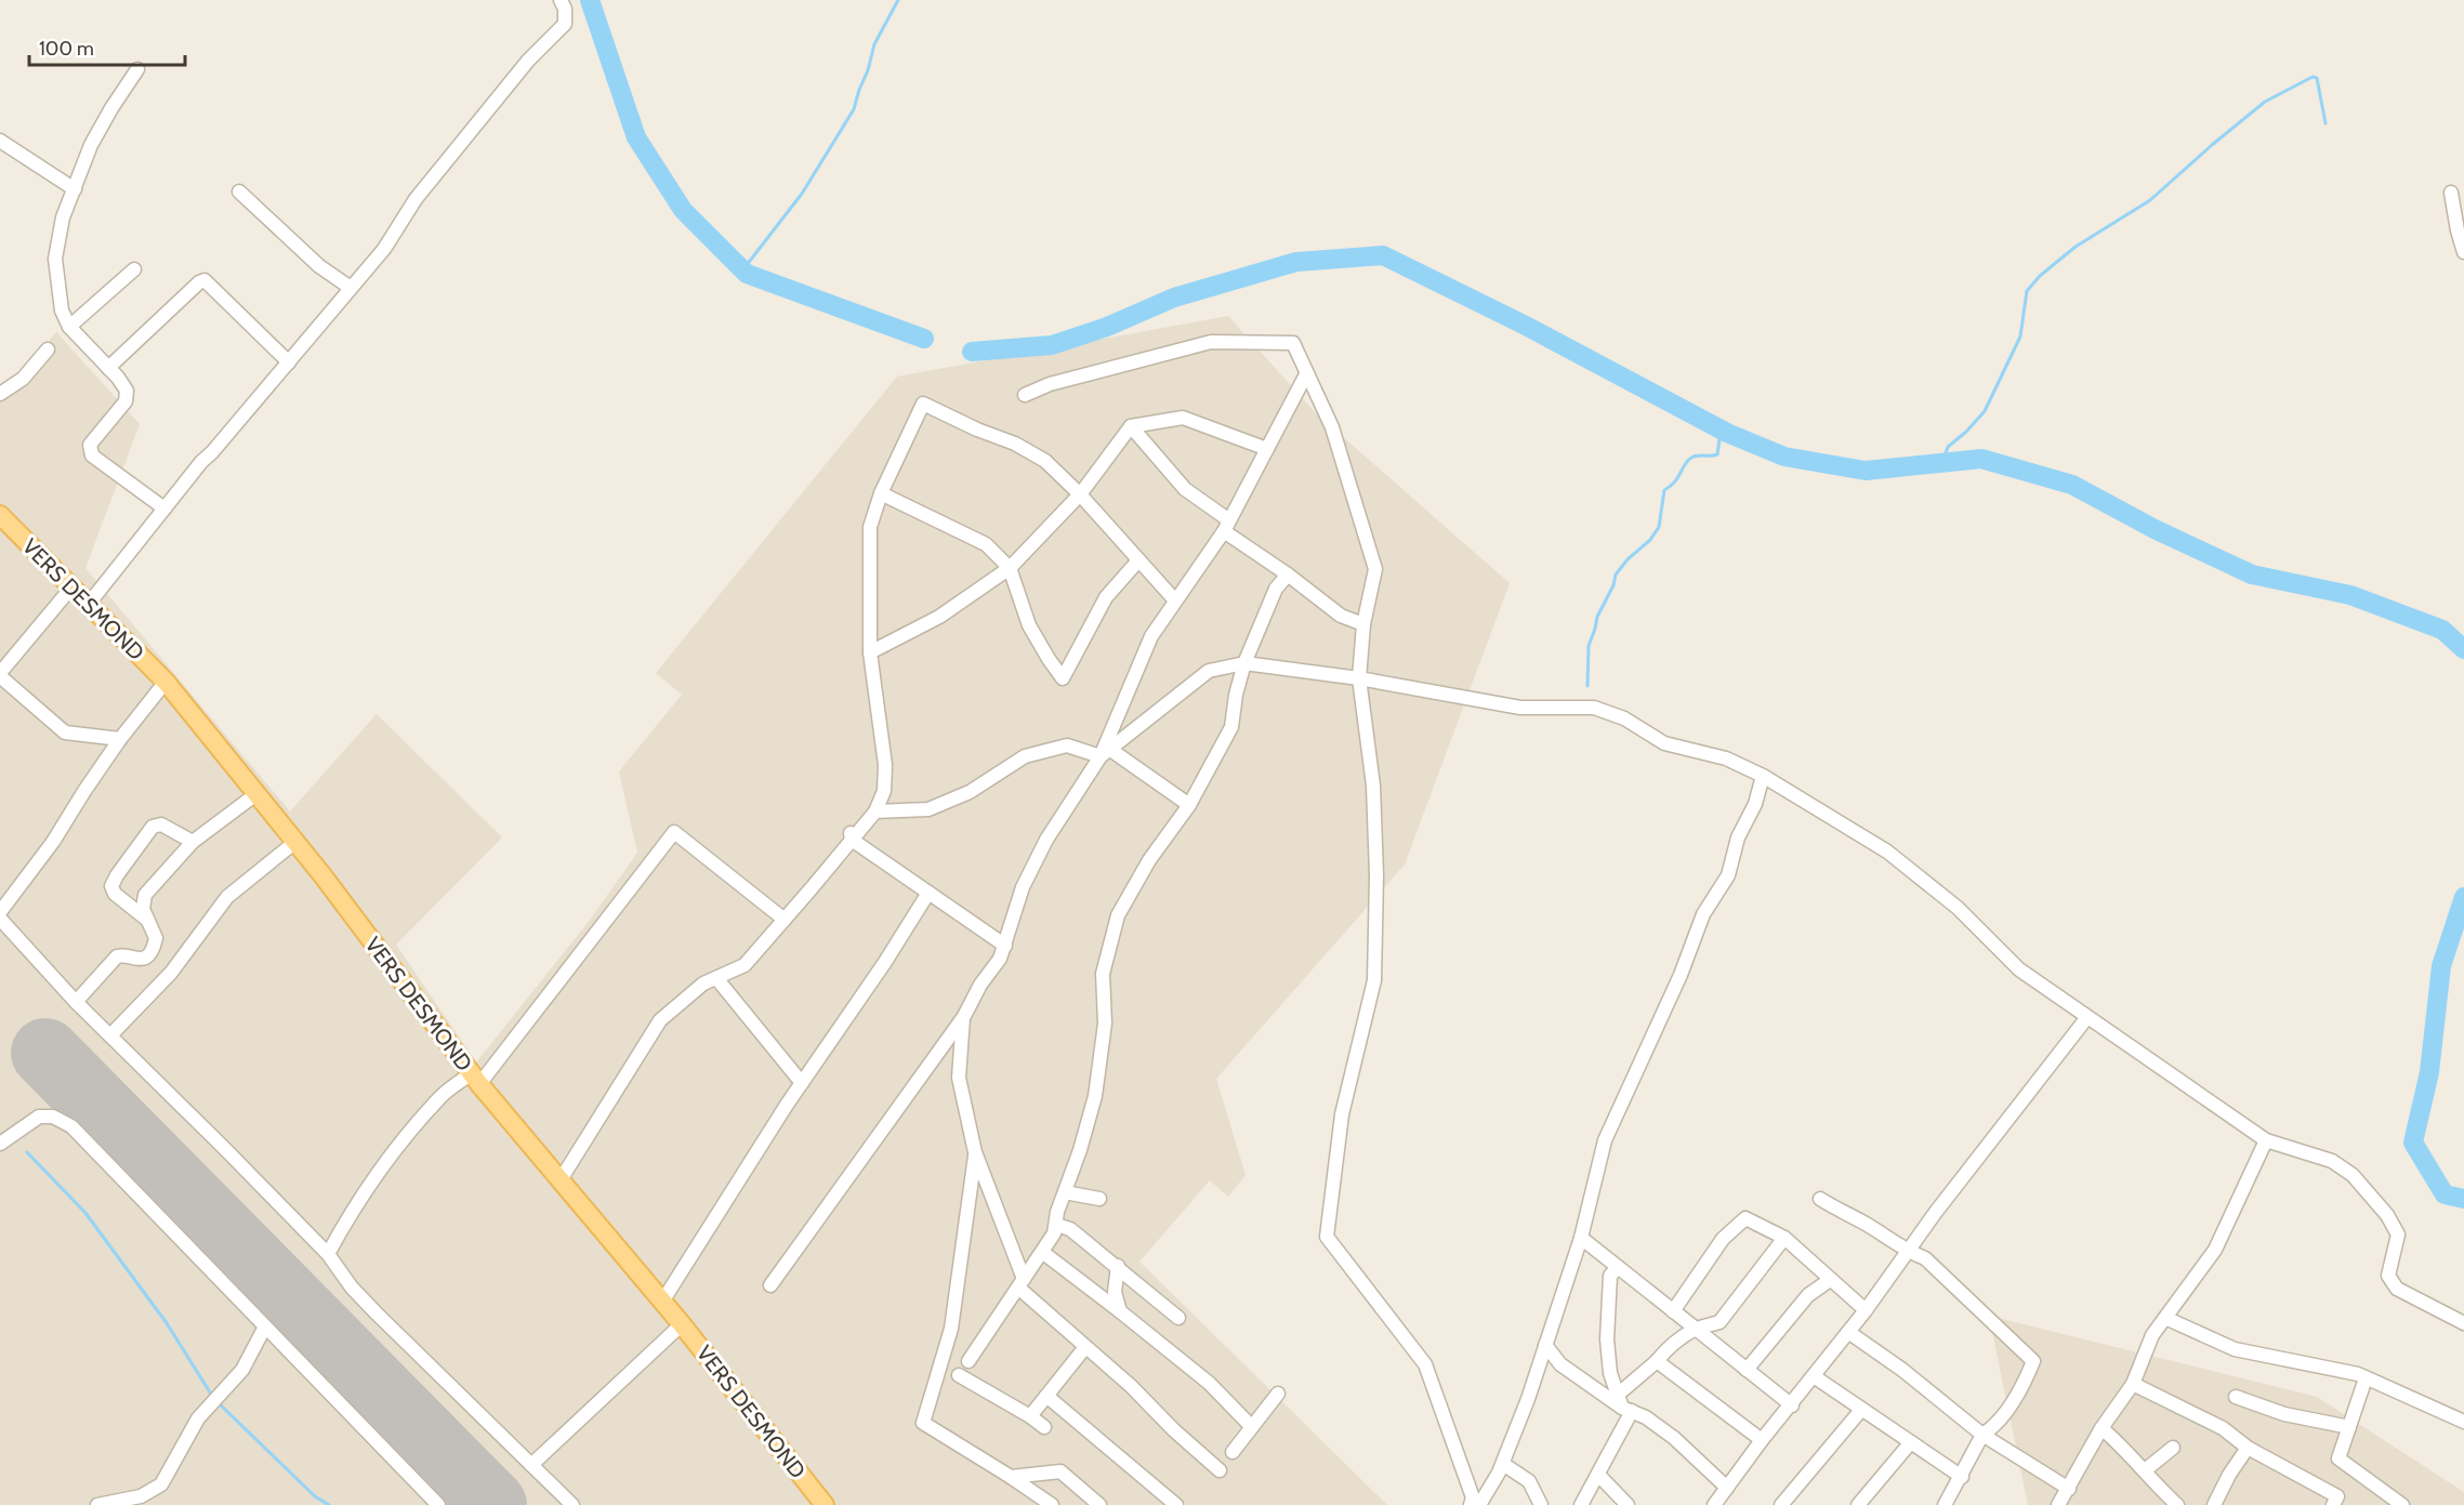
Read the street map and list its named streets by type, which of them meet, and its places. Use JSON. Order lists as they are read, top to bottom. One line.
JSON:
{"streets":{"main road":["VERS DESMOND"]},"scale_bar":"100 m"}
